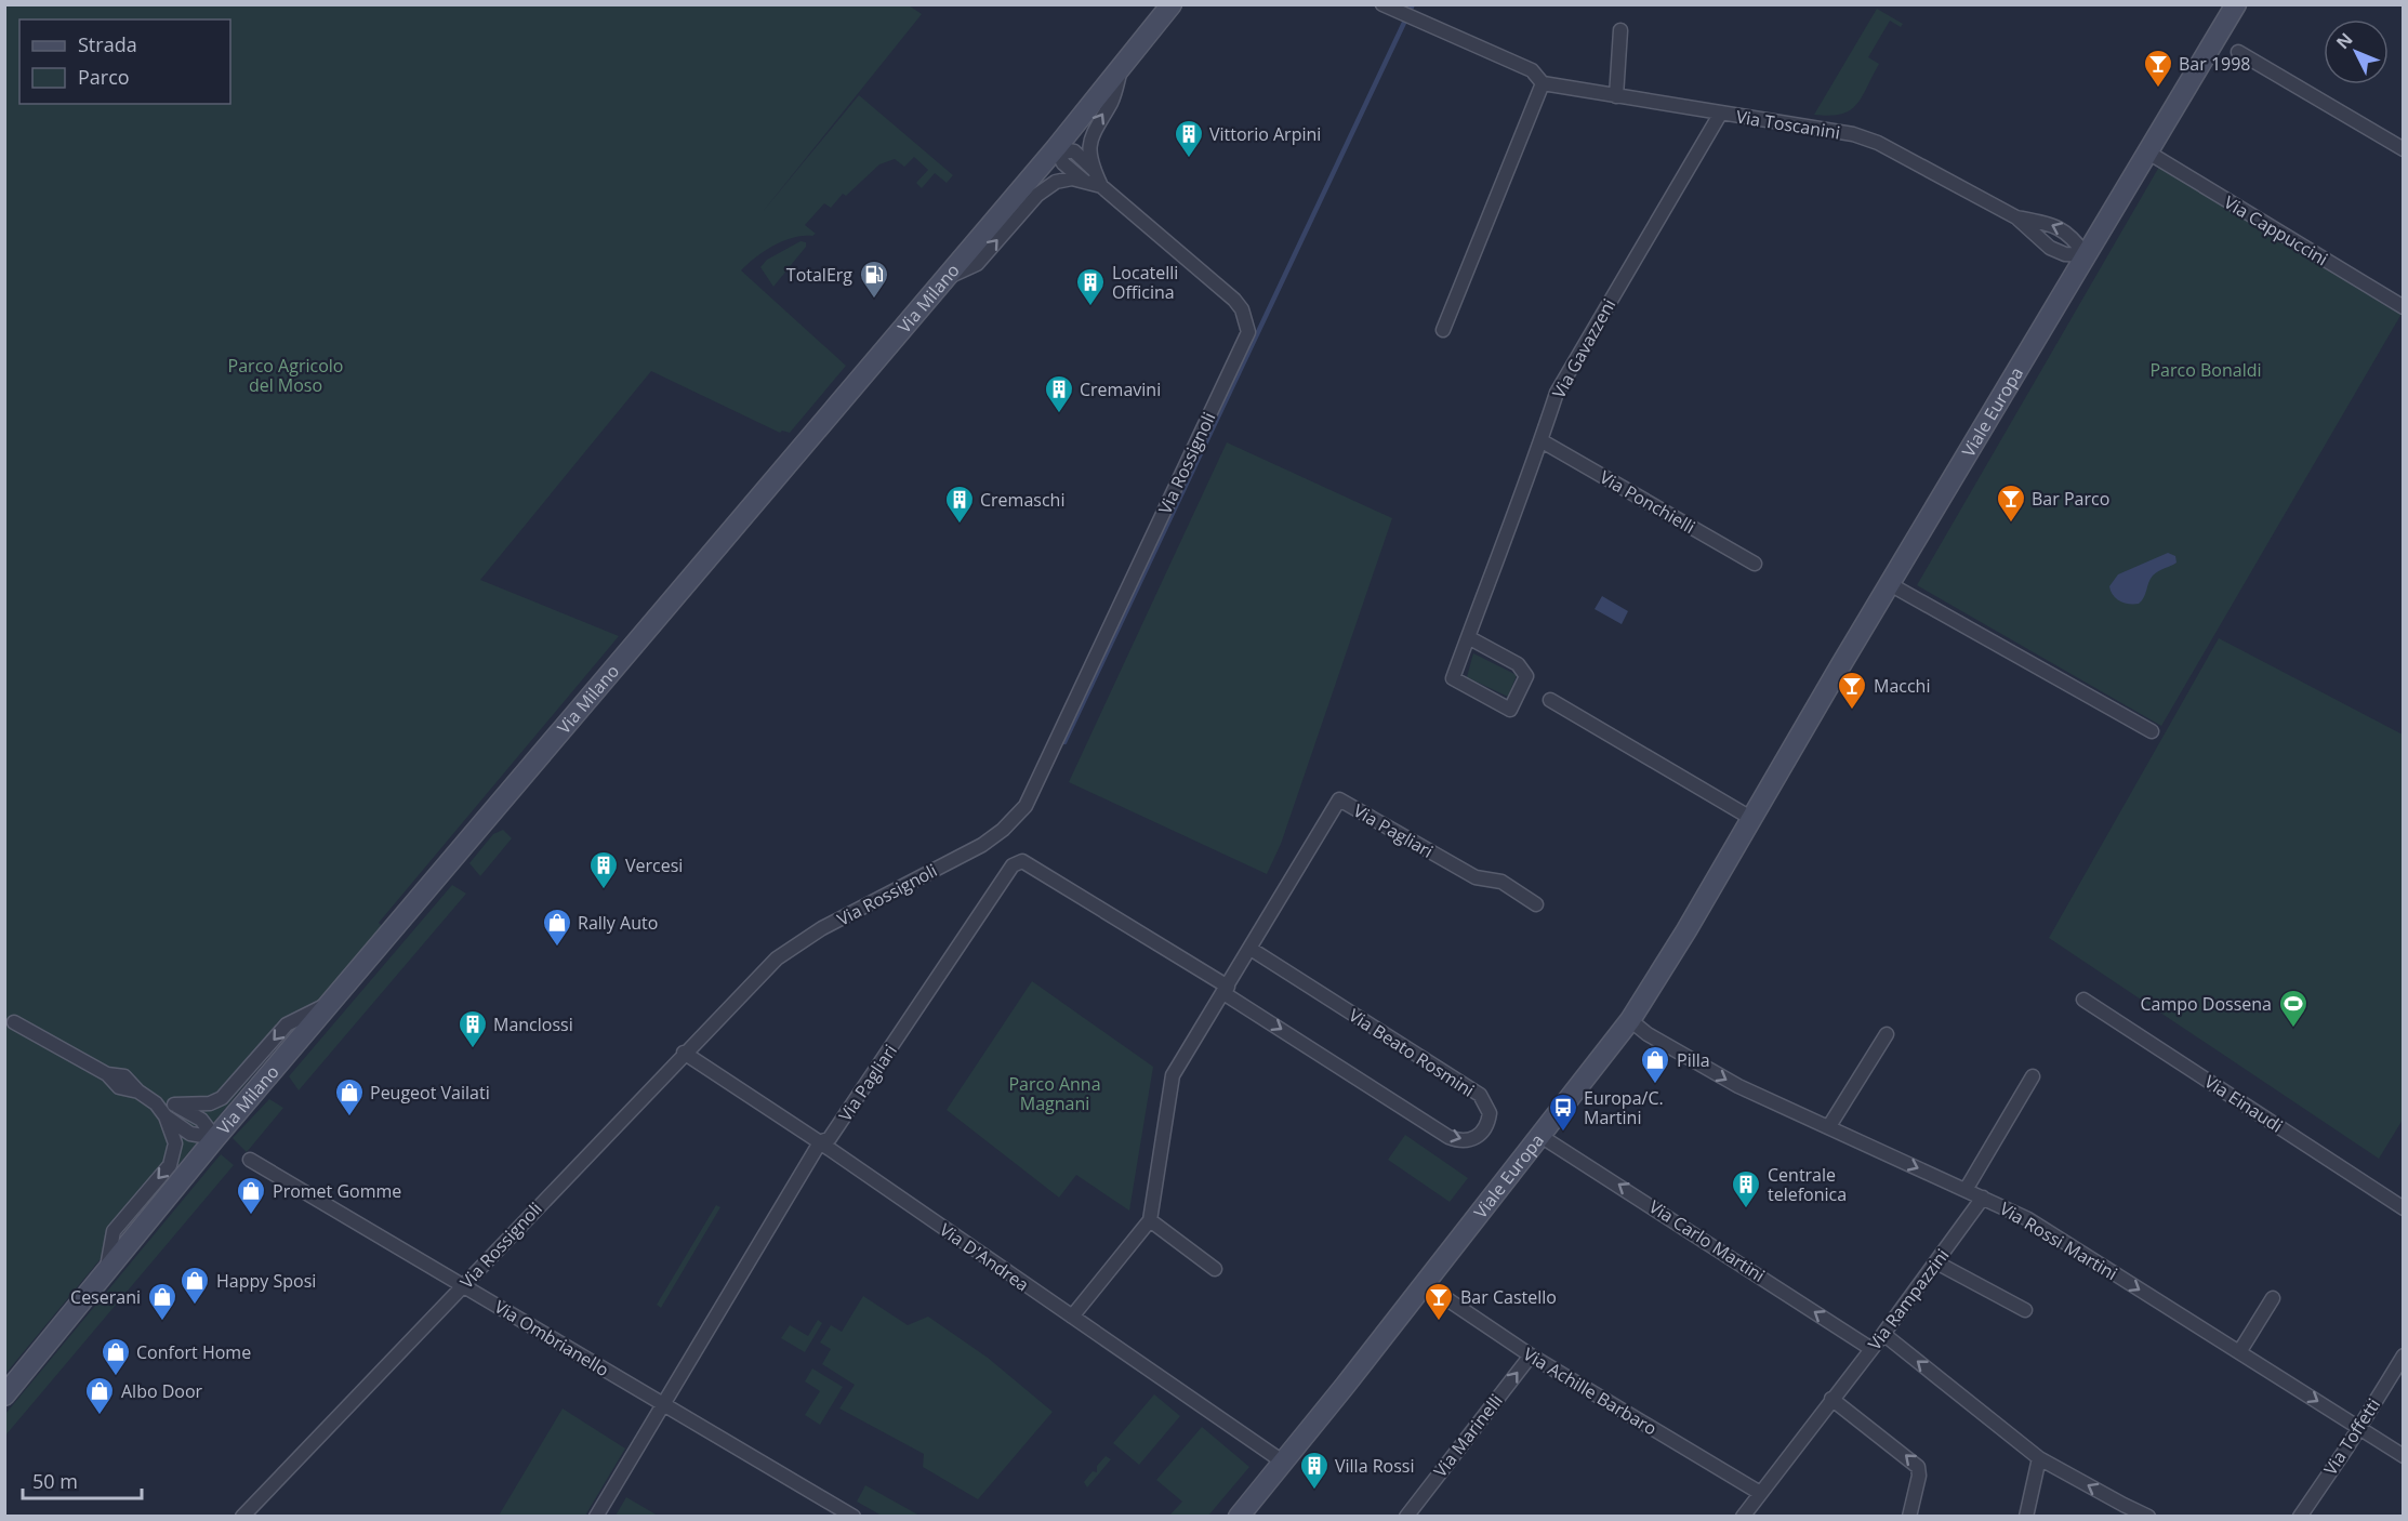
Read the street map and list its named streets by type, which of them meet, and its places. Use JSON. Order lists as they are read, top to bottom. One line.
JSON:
{"streets":{"main road":["Via Milano","Viale Europa"],"street":["Via Toscanini","Via Cappuccini","Via Gavazzeni","Via Rossignoli","Via Ponchielli","Via Pagliari","Via Beato Rosmini","Via Einaudi","Via Carlo Martini","Via Rossi Martini","Via D'Andrea","Via Rampazzini","Via Ombrianello","Via Achille Barbaro","Via Marinelli","Via Toffetti"]},"crossings":[["Via Toscanini","Via Gavazzeni"],["Via Toscanini","Viale Europa"],["Via Cappuccini","Viale Europa"],["Via Gavazzeni","Via Ponchielli"],["Viale Europa","Via Carlo Martini"],["Viale Europa","Via Rossi Martini"],["Viale Europa","Via D'Andrea"],["Viale Europa","Via Achille Barbaro"],["Via Rossignoli","Via D'Andrea"],["Via Rossignoli","Via Ombrianello"],["Via Pagliari","Via Beato Rosmini"],["Via Pagliari","Via D'Andrea"],["Via Pagliari","Via Ombrianello"],["Via Carlo Martini","Via Rampazzini"],["Via Rossi Martini","Via Rampazzini"],["Via Rossi Martini","Via Toffetti"],["Via Rampazzini","Via Achille Barbaro"],["Via Achille Barbaro","Via Marinelli"]],"one_way":["Via Carlo Martini","Via Rossi Martini","Via Marinelli"],"parks":["Parco Agricolo del Moso","Parco Bonaldi","Parco Anna Magnani"],"places":{"bar":["Bar 1998","Bar Parco","Macchi","Bar Castello"],"building":["Vittorio Arpini","Locatelli Officina","Cremavini","Cremaschi","Vercesi","Manclossi","Centrale telefonica","Villa Rossi"],"fuel station":["TotalErg"],"shop":["Rally Auto","Pilla","Peugeot Vailati","Promet Gomme","Happy Sposi","Ceserani","Confort Home","Albo Door"],"sports":["Campo Dossena"],"bus stop":["Europa/C. Martini"]},"legend":["Strada","Parco"],"scale_bar":"50 m","north":"top left"}
